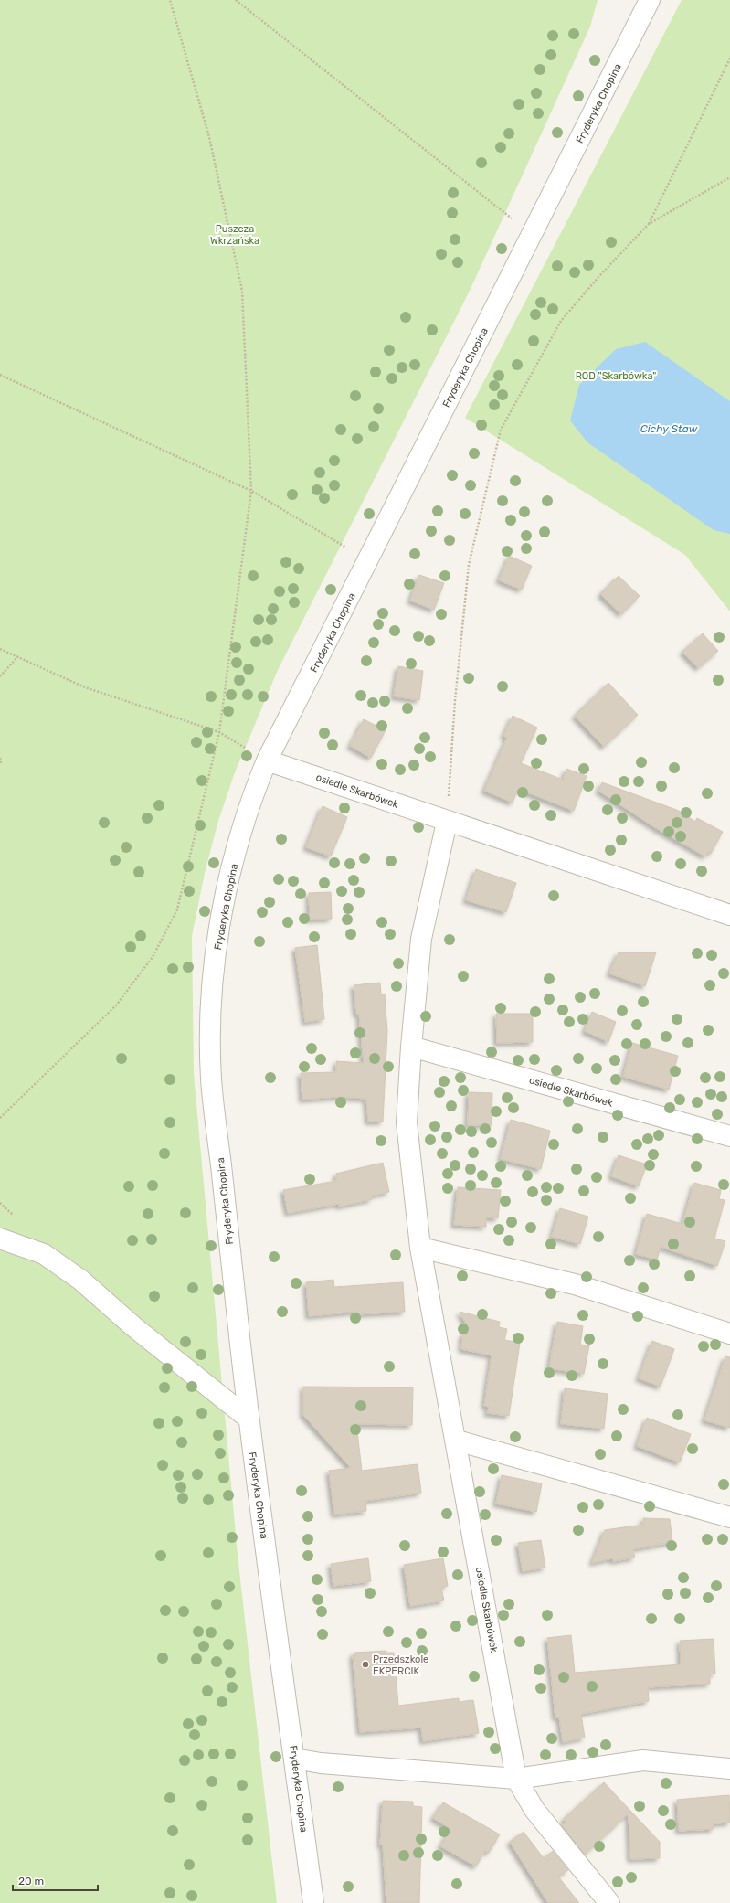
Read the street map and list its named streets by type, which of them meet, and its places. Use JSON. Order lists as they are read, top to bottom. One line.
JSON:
{"streets":{"street":["Fryderyka Chopina","osiedle Skarbówek"]},"crossings":[["Fryderyka Chopina","osiedle Skarbówek"]],"water":["Cichy Staw"],"parks":["Puszcza Wkrzańska","ROD \"Skarbówka\""],"places":["Przedszkole EKPERCIK"],"scale_bar":"20 m"}
